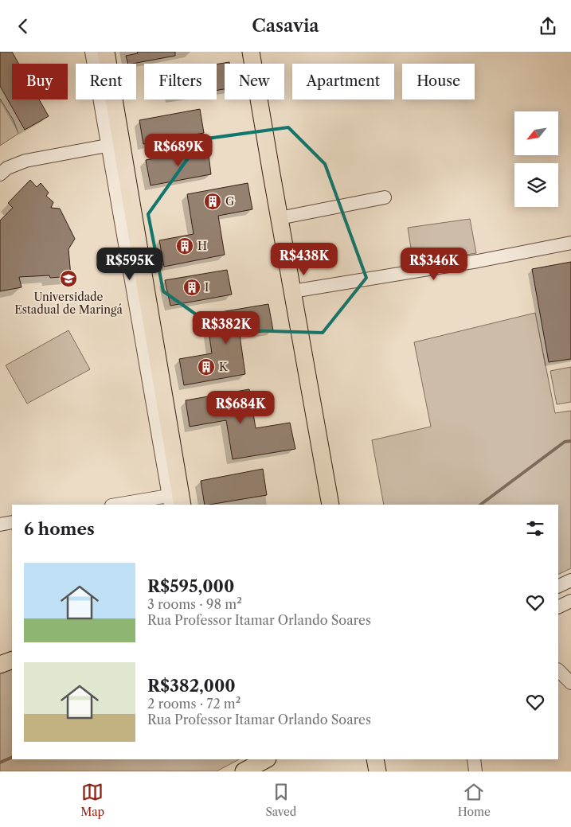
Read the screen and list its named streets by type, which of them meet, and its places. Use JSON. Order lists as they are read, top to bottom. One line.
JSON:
{"places":{"building":["G","H","I","K"],"school or university":["Universidade Estadual de Maringá"]},"north":"bottom left","page":{"header":"Casavia","chip":["Buy","Rent","Filters","New","Apartment","House"],"price":["R$689K","R$438K","R$595K","R$346K","R$382K","R$684K"],"heading":"6 homes","list":[{"name":"R$595,000","note":"3 rooms · 98 m² · Rua Professor Itamar Orlando Soares"},{"name":"R$382,000","note":"2 rooms · 72 m² · Rua Professor Itamar Orlando Soares"}],"tabs":["Map","Saved","Home"]}}
